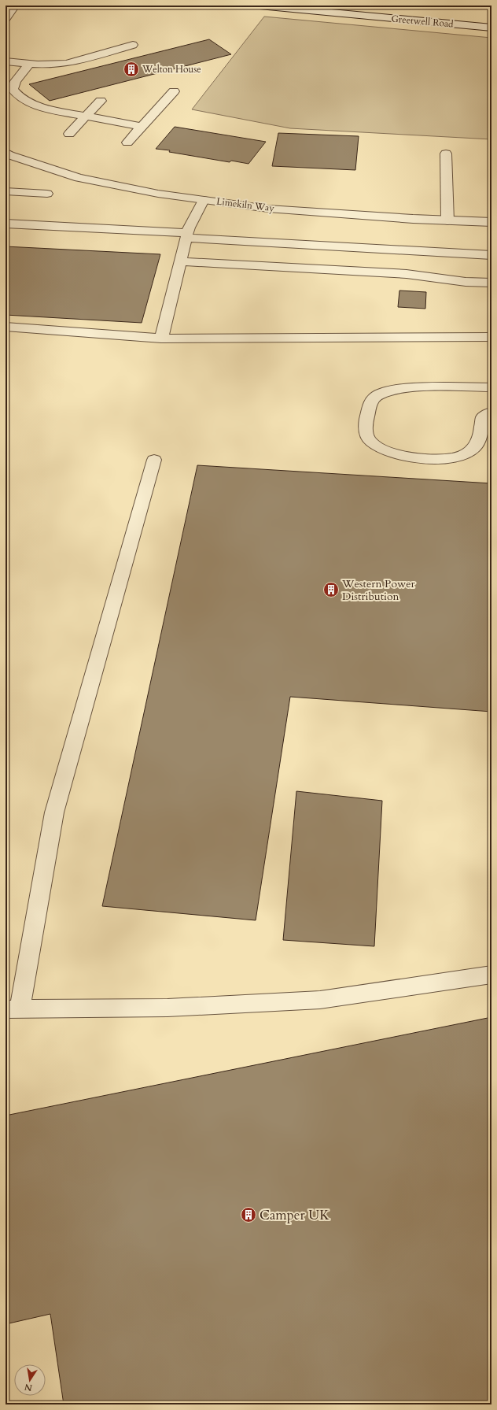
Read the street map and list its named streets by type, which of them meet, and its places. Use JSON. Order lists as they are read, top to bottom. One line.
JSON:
{"streets":{"street":["Greetwell Road","Limekiln Way"]},"places":{"building":["Welton House","Western Power Distribution","Camper UK"]},"north":"bottom"}
